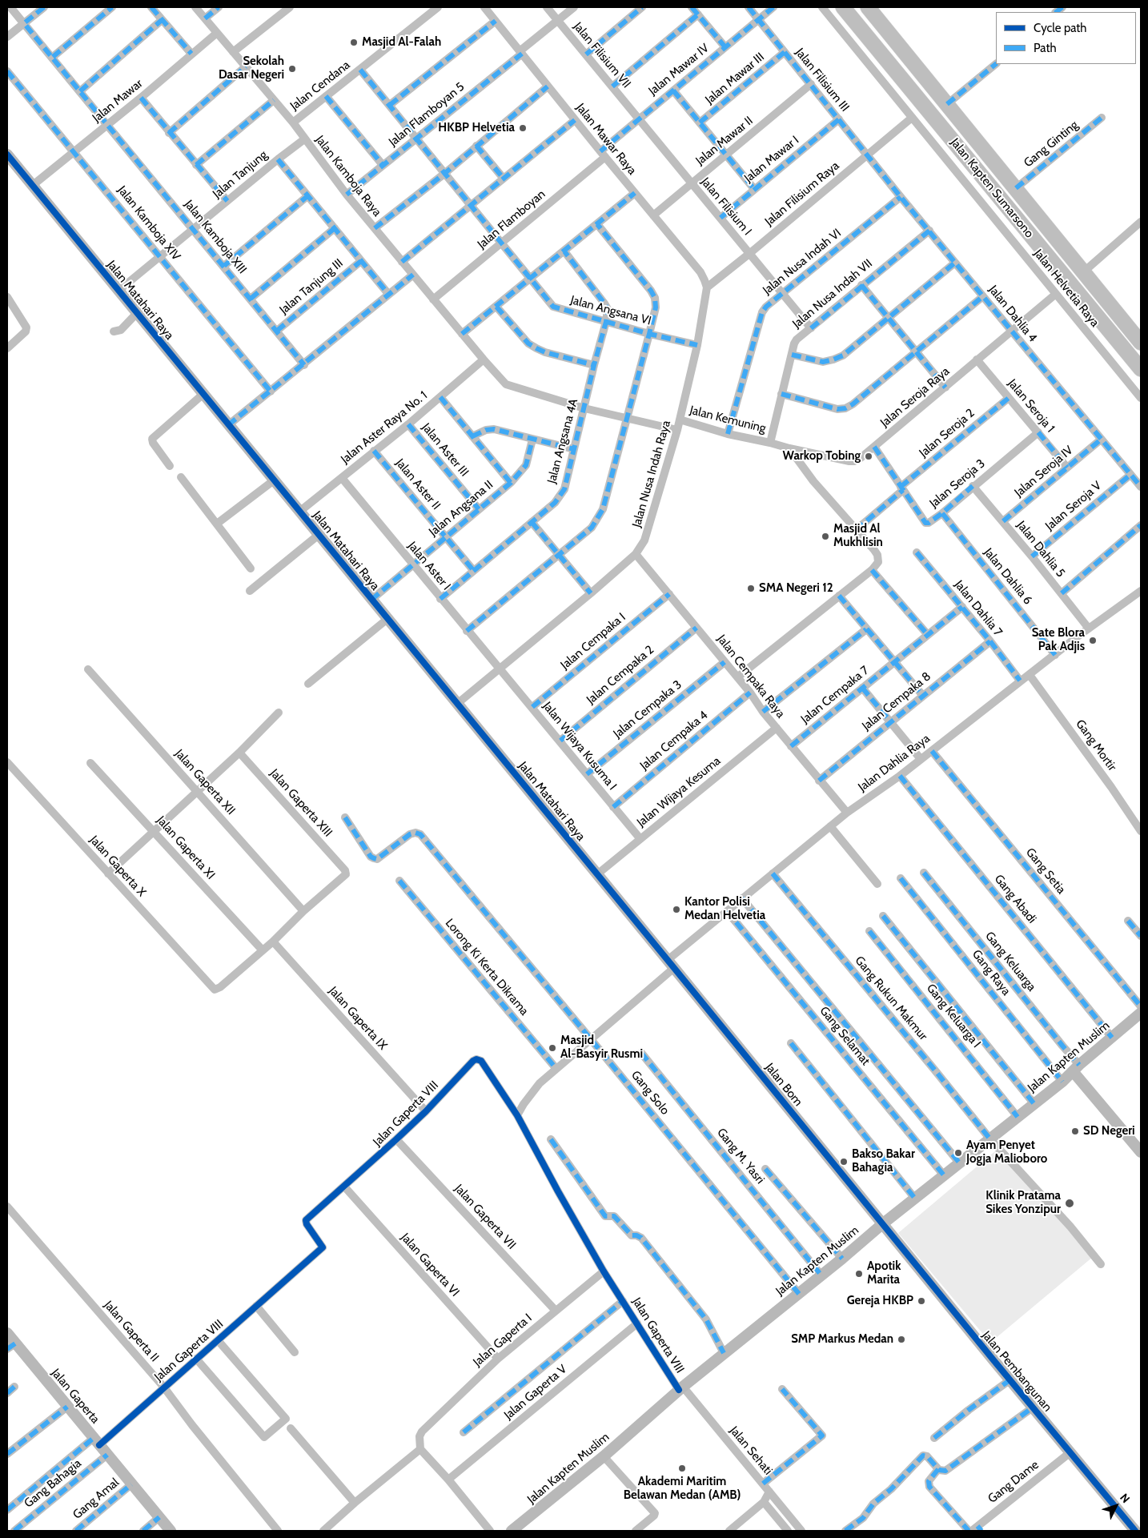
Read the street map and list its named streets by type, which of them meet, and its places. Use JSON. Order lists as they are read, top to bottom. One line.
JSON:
{"streets":{"highway":["Jalan Kapten Sumarsono"],"street":["Jalan Filisium VII","Jalan Mawar IV","Jalan Mawar III","Jalan Filisium III","Jalan Cendana","Jalan Mawar","Jalan Flamboyan 5","Jalan Mawar Raya","Jalan Mawar II","Gang Ginting","Jalan Mawar I","Jalan Tanjung","Jalan Kamboja Raya","Jalan Filisium Raya","Jalan Filisium I","Jalan Flamboyan","Jalan Kamboja XIV","Jalan Kamboja XIII","Jalan Nusa Indah VI","Jalan Tanjung III","Jalan Helvetia Raya","Jalan Nusa Indah VII","Jalan Matahari Raya","Jalan Angsana VI","Jalan Dahlia 4","Jalan Seroja Raya","Jalan Seroja 1","Jalan Kemuning","Jalan Aster Raya No. 1","Jalan Seroja 2","Jalan Angsana 4A","Jalan Aster III","Jalan Seroja IV","Jalan Nusa Indah Raya","Jalan Seroja 3","Jalan Aster II","Jalan Seroja V","Jalan Angsana II","Jalan Dahlia 5","Jalan Aster I","Jalan Dahlia 6","Jalan Dahlia 7","Jalan Cempaka I","Jalan Cempaka 2","Jalan Cempaka Raya","Jalan Cempaka 7","Jalan Cempaka 8","Jalan Cempaka 3","Jalan Cempaka 4","Gang Mortir","Jalan Wijaya Kusuma I","Jalan Dahlia Raya","Jalan Gaperta XII","Jalan Wijaya Kesuma","Jalan Gaperta XIII","Jalan Gaperta XI","Jalan Gaperta X","Gang Setia","Gang Abadi","Gang Keluarga","Lorong Ki Kerta Dikrama","Gang Raya","Gang Rukun Makmur","Gang Keluarga I","Jalan Gaperta IX","Gang Selamat","Jalan Kapten Muslim","Jalan Bom","Gang Solo","Jalan Gaperta VIII","Gang M. Yasri","Jalan Gaperta VII","Jalan Gaperta VI","Jalan Gaperta II","Jalan Gaperta I","Jalan Pembangunan","Jalan Gaperta V","Jalan Gaperta","Jalan Sehati","Gang Dame","Gang Bahagia","Gang Amal"]},"crossings":[["Jalan Filisium VII","Jalan Mawar IV"],["Jalan Filisium VII","Jalan Flamboyan 5"],["Jalan Filisium VII","Jalan Filisium I"],["Jalan Mawar IV","Jalan Filisium III"],["Jalan Mawar IV","Jalan Mawar Raya"],["Jalan Mawar IV","Jalan Filisium I"],["Jalan Mawar IV","Jalan Flamboyan"],["Jalan Mawar III","Jalan Filisium III"],["Jalan Filisium III","Jalan Mawar II"],["Jalan Filisium III","Jalan Mawar I"],["Jalan Filisium III","Jalan Filisium Raya"],["Jalan Filisium III","Jalan Dahlia 4"],["Jalan Cendana","Jalan Kamboja Raya"],["Jalan Cendana","Jalan Angsana VI"],["Jalan Mawar","Jalan Kamboja Raya"],["Jalan Mawar","Jalan Kamboja XIV"],["Jalan Mawar","Jalan Kamboja XIII"],["Jalan Mawar","Jalan Matahari Raya"],["Jalan Flamboyan 5","Jalan Mawar Raya"],["Jalan Flamboyan 5","Jalan Kamboja Raya"],["Jalan Flamboyan 5","Jalan Angsana VI"],["Jalan Mawar Raya","Jalan Mawar II"],["Jalan Mawar Raya","Jalan Filisium Raya"],["Jalan Mawar Raya","Jalan Flamboyan"],["Jalan Mawar Raya","Jalan Nusa Indah Raya"],["Jalan Mawar II","Jalan Filisium I"],["Gang Ginting","Jalan Kapten Sumarsono"],["Jalan Mawar I","Jalan Filisium I"],["Jalan Tanjung","Jalan Kamboja Raya"],["Jalan Tanjung","Jalan Kamboja XIV"],["Jalan Tanjung","Jalan Kamboja XIII"],["Jalan Tanjung","Jalan Matahari Raya"],["Jalan Kamboja Raya","Jalan Flamboyan"],["Jalan Kamboja Raya","Jalan Kemuning"],["Jalan Kamboja Raya","Jalan Aster Raya No. 1"],["Jalan Filisium Raya","Jalan Filisium I"],["Jalan Filisium Raya","Jalan Helvetia Raya"],["Jalan Filisium Raya","Jalan Dahlia 4"],["Jalan Filisium Raya","Jalan Nusa Indah Raya"],["Jalan Filisium I","Jalan Nusa Indah VI"],["Jalan Filisium I","Jalan Nusa Indah VII"],["Jalan Flamboyan","Jalan Angsana VI"],["Jalan Kamboja XIII","Jalan Tanjung III"],["Jalan Nusa Indah VI","Jalan Dahlia 4"],["Jalan Nusa Indah VI","Jalan Kemuning"],["Jalan Helvetia Raya","Jalan Seroja Raya"],["Jalan Nusa Indah VII","Jalan Dahlia 4"],["Jalan Nusa Indah VII","Jalan Seroja Raya"],["Jalan Nusa Indah VII","Jalan Kemuning"],["Jalan Matahari Raya","Jalan Aster Raya No. 1"],["Jalan Matahari Raya","Jalan Nusa Indah Raya"],["Jalan Matahari Raya","Jalan Angsana II"],["Jalan Matahari Raya","Jalan Dahlia Raya"],["Jalan Matahari Raya","Jalan Wijaya Kesuma"],["Jalan Matahari Raya","Jalan Bom"],["Jalan Angsana VI","Jalan Angsana 4A"],["Jalan Angsana VI","Jalan Nusa Indah Raya"],["Jalan Dahlia 4","Jalan Seroja Raya"],["Jalan Dahlia 4","Jalan Seroja IV"],["Jalan Dahlia 4","Jalan Seroja V"],["Jalan Seroja Raya","Jalan Seroja 1"],["Jalan Seroja Raya","Jalan Kemuning"],["Jalan Seroja Raya","Jalan Seroja 3"],["Jalan Seroja 1","Jalan Seroja 2"],["Jalan Seroja 1","Jalan Seroja IV"],["Jalan Seroja 1","Jalan Seroja 3"],["Jalan Kemuning","Jalan Aster Raya No. 1"],["Jalan Kemuning","Jalan Angsana 4A"],["Jalan Kemuning","Jalan Nusa Indah Raya"],["Jalan Aster Raya No. 1","Jalan Aster III"],["Jalan Aster Raya No. 1","Jalan Aster II"],["Jalan Aster Raya No. 1","Jalan Aster I"],["Jalan Seroja 2","Jalan Seroja 3"],["Jalan Angsana 4A","Jalan Aster II"],["Jalan Angsana 4A","Jalan Aster I"],["Jalan Aster III","Jalan Angsana II"],["Jalan Seroja IV","Jalan Dahlia 5"],["Jalan Nusa Indah Raya","Jalan Aster I"],["Jalan Nusa Indah Raya","Jalan Cempaka Raya"],["Jalan Nusa Indah Raya","Jalan Wijaya Kusuma I"],["Jalan Seroja 3","Jalan Dahlia 5"],["Jalan Seroja 3","Jalan Dahlia 6"],["Jalan Aster II","Jalan Angsana II"],["Jalan Seroja V","Jalan Dahlia 5"],["Jalan Angsana II","Jalan Aster I"],["Jalan Dahlia 5","Jalan Dahlia Raya"],["Jalan Aster I","Jalan Wijaya Kusuma I"],["Jalan Dahlia 6","Jalan Dahlia Raya"],["Jalan Dahlia 7","Jalan Cempaka 7"],["Jalan Dahlia 7","Jalan Cempaka 8"],["Jalan Dahlia 7","Jalan Dahlia Raya"],["Jalan Cempaka I","Jalan Cempaka Raya"],["Jalan Cempaka I","Jalan Wijaya Kusuma I"],["Jalan Cempaka 2","Jalan Cempaka Raya"],["Jalan Cempaka 2","Jalan Wijaya Kusuma I"],["Jalan Cempaka Raya","Jalan Cempaka 7"],["Jalan Cempaka Raya","Jalan Cempaka 8"],["Jalan Cempaka Raya","Jalan Cempaka 3"],["Jalan Cempaka Raya","Jalan Cempaka 4"],["Jalan Cempaka Raya","Jalan Dahlia Raya"],["Jalan Cempaka Raya","Jalan Wijaya Kesuma"],["Jalan Cempaka 3","Jalan Wijaya Kusuma I"],["Jalan Cempaka 4","Jalan Wijaya Kusuma I"],["Gang Mortir","Jalan Dahlia Raya"],["Jalan Wijaya Kusuma I","Jalan Wijaya Kesuma"],["Jalan Dahlia Raya","Gang Setia"],["Jalan Dahlia Raya","Gang Abadi"],["Jalan Dahlia Raya","Lorong Ki Kerta Dikrama"],["Jalan Dahlia Raya","Gang Rukun Makmur"],["Jalan Dahlia Raya","Gang Selamat"],["Jalan Dahlia Raya","Jalan Bom"],["Jalan Dahlia Raya","Gang Solo"],["Jalan Dahlia Raya","Jalan Gaperta VIII"],["Jalan Gaperta XII","Jalan Gaperta XIII"],["Jalan Gaperta XI","Jalan Gaperta X"],["Gang Abadi","Jalan Kapten Muslim"],["Gang Keluarga","Jalan Kapten Muslim"],["Gang Raya","Jalan Kapten Muslim"],["Gang Rukun Makmur","Jalan Kapten Muslim"],["Gang Keluarga I","Jalan Kapten Muslim"],["Jalan Gaperta IX","Jalan Gaperta VIII"],["Gang Selamat","Jalan Kapten Muslim"],["Jalan Kapten Muslim","Jalan Bom"],["Jalan Kapten Muslim","Gang Solo"],["Jalan Kapten Muslim","Jalan Gaperta VIII"],["Jalan Kapten Muslim","Gang M. Yasri"],["Jalan Kapten Muslim","Jalan Pembangunan"],["Jalan Kapten Muslim","Jalan Sehati"],["Jalan Bom","Jalan Pembangunan"],["Jalan Gaperta VIII","Jalan Gaperta VII"],["Jalan Gaperta VIII","Jalan Gaperta VI"],["Jalan Gaperta VIII","Jalan Gaperta II"],["Jalan Gaperta VIII","Jalan Gaperta I"],["Jalan Gaperta VIII","Jalan Gaperta V"],["Jalan Gaperta VIII","Jalan Gaperta"],["Jalan Gaperta VIII","Jalan Sehati"],["Jalan Gaperta VII","Jalan Gaperta I"],["Jalan Gaperta VI","Jalan Gaperta I"],["Jalan Pembangunan","Gang Dame"],["Jalan Gaperta","Gang Bahagia"],["Jalan Gaperta","Gang Amal"]],"places":["Masjid Al-Falah","Sekolah Dasar Negeri","HKBP Helvetia","Warkop Tobing","Masjid Al Mukhlisin","SMA Negeri 12","Sate Blora Pak Adjis","Kantor Polisi Medan Helvetia","Masjid Al-Basyir Rusmi","SD Negeri","Ayam Penyet Jogja Malioboro","Bakso Bakar Bahagia","Klinik Pratama Sikes Yonzipur","Apotik Marita","Gereja HKBP","SMP Markus Medan","Akademi Maritim Belawan Medan (AMB)"],"legend":["Cycle path","Path"],"north":"top right"}
